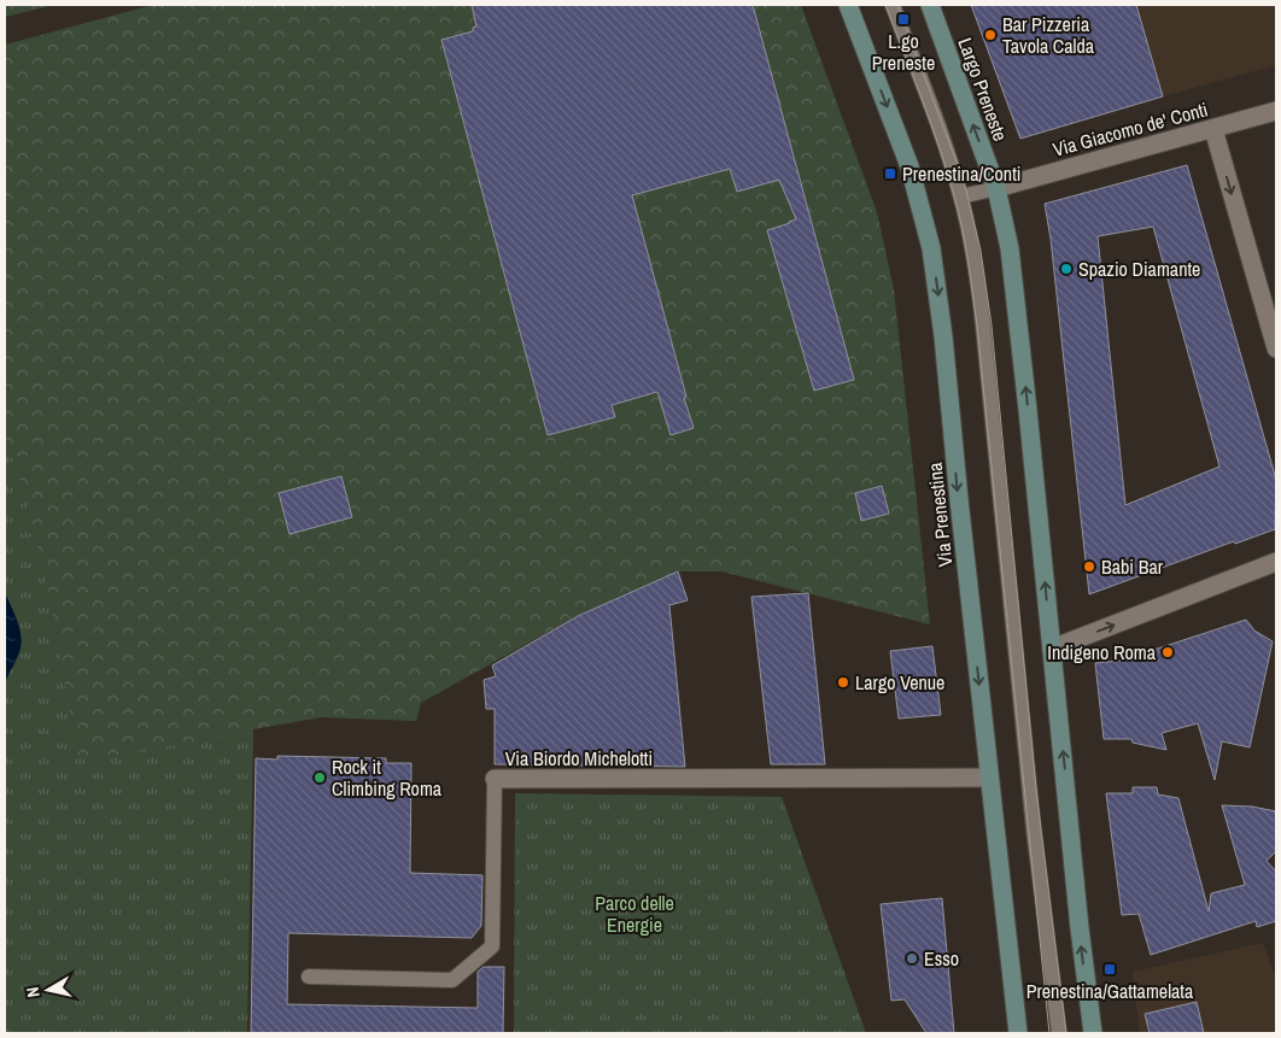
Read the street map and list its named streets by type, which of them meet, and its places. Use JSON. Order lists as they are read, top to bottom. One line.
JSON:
{"streets":{"main road":["Largo Preneste","Via Prenestina"],"street":["Via Giacomo de' Conti","Via Biordo Michelotti"]},"crossings":[["Largo Preneste","Via Giacomo de' Conti"],["Via Prenestina","Via Biordo Michelotti"]],"one_way":["Largo Preneste"],"parks":["Parco delle Energie"],"places":{"transit":["L.go Preneste","Prenestina/Conti","Prenestina/Gattamelata"],"other":["Bar Pizzeria Tavola Calda","Spazio Diamante","Babi Bar","Indigeno Roma","Largo Venue","Rock it Climbing Roma","Esso"]},"north":"left"}
